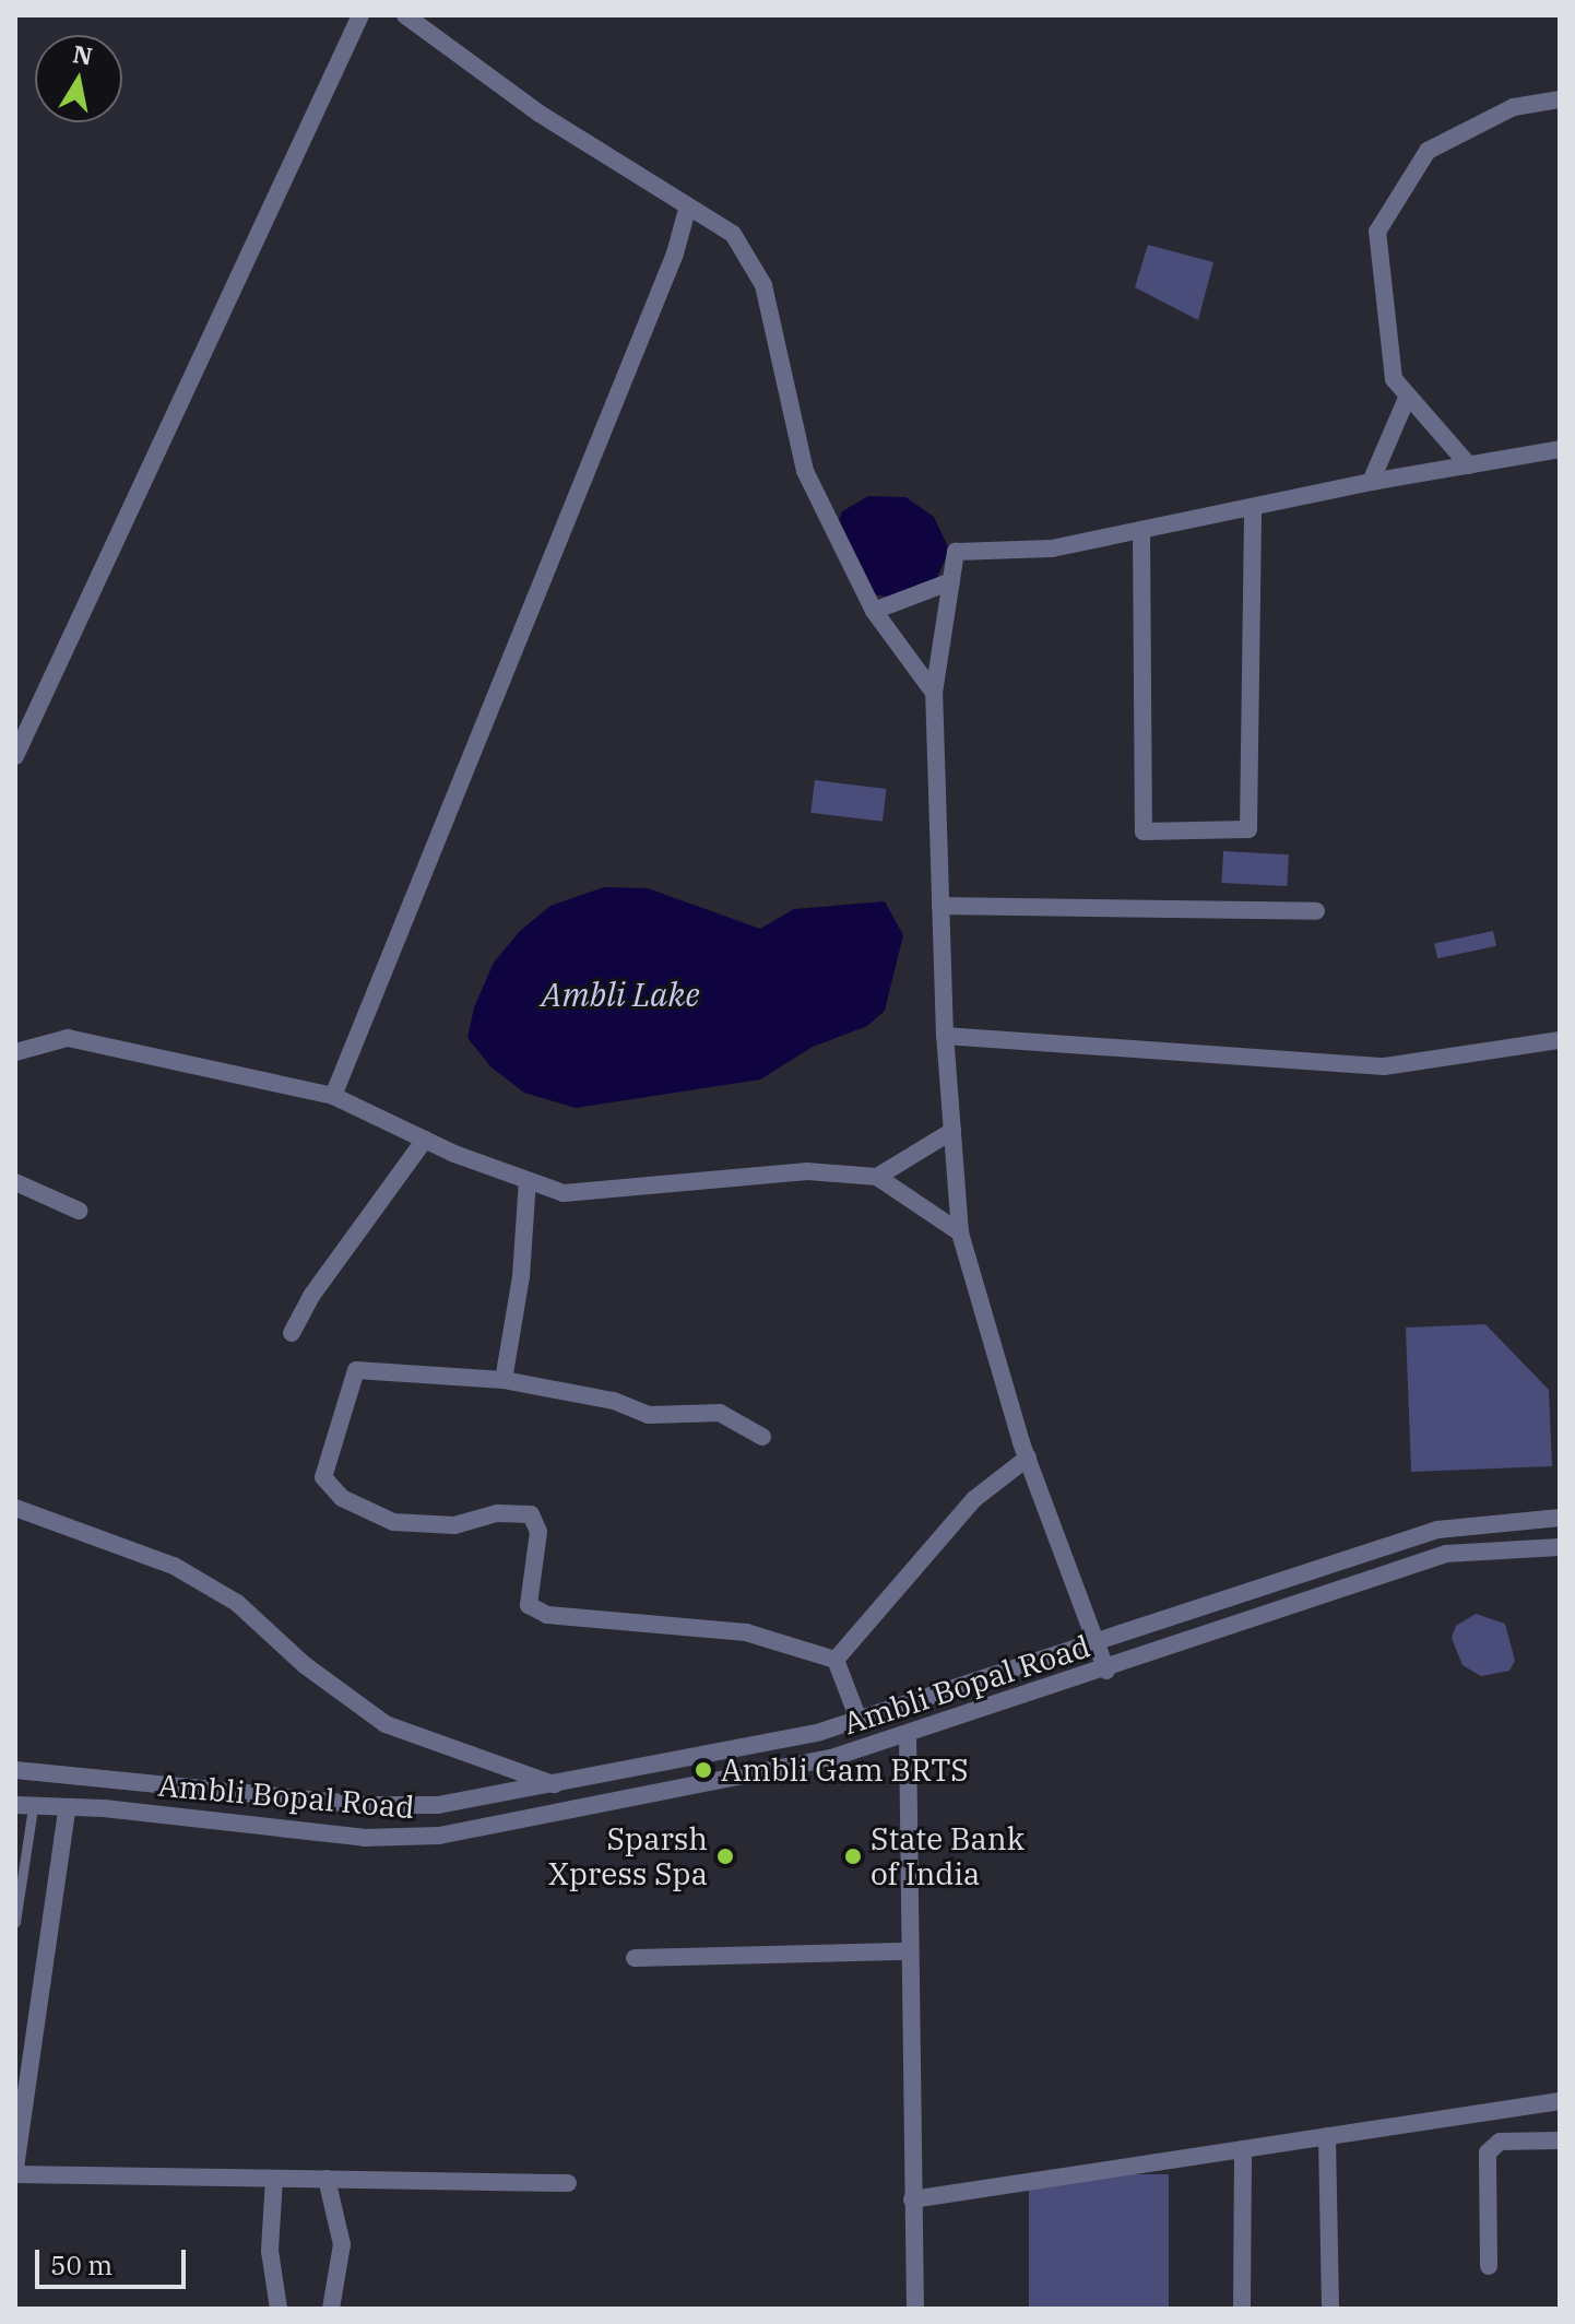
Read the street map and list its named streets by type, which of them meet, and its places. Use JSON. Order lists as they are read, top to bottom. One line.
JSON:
{"streets":{"street":["Ambli Bopal Road"]},"water":["Ambli Lake"],"places":["Ambli Gam BRTS","Sparsh Xpress Spa","State Bank of India"],"scale_bar":"50 m","north":"top"}
